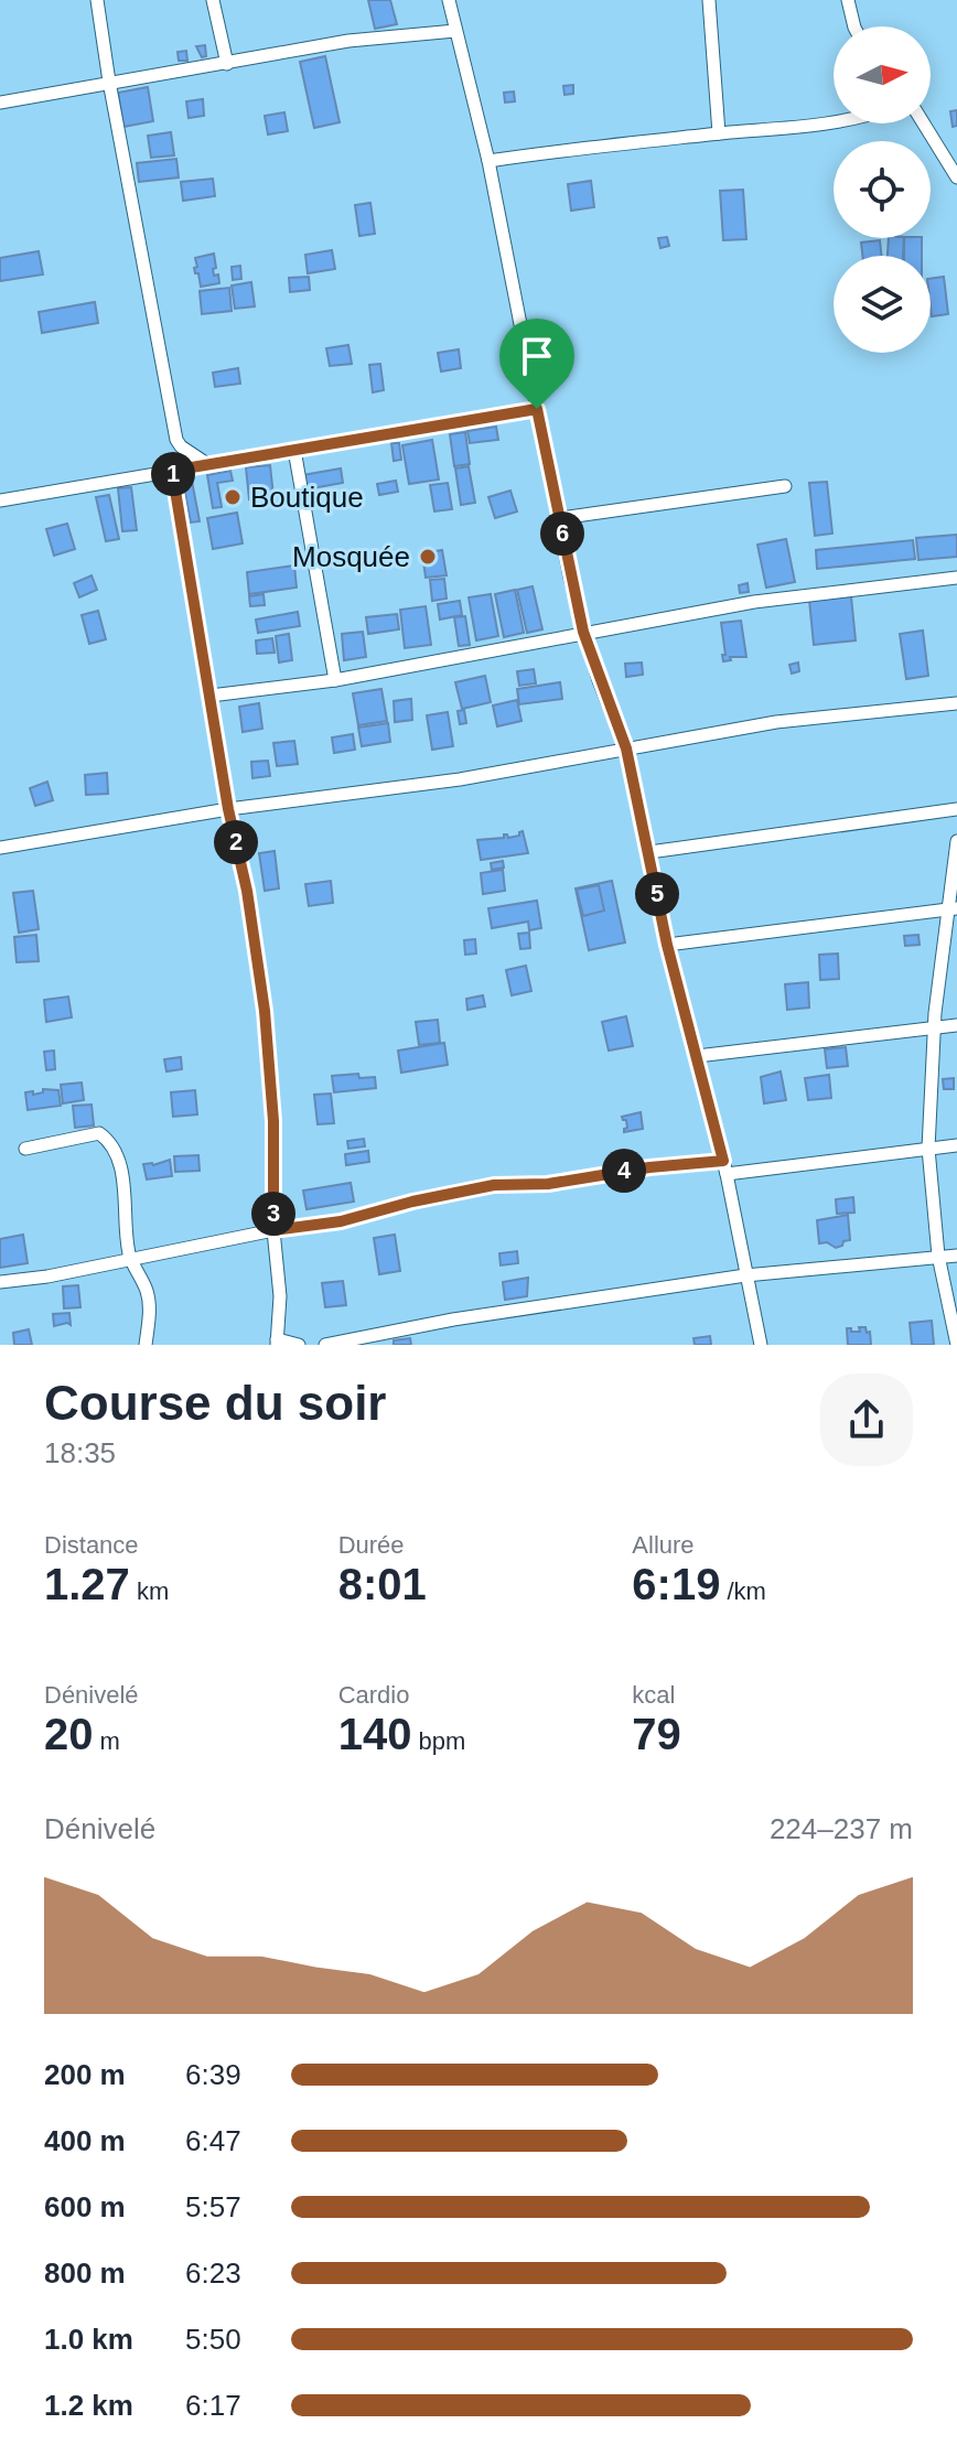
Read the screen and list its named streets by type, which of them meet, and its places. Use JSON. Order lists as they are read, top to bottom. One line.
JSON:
{"places":["Boutique","Mosquée"],"north":"right","page":{"pins":["1","6","2","5","4","3"],"heading":["Course du soir","18:35"],"stats":[["Distance","1.27 km"],["Durée","8:01"],["Allure","6:19 /km"],["Dénivelé","20 m"],["Cardio","140 bpm"],["kcal","79"]],"chart":["Dénivelé","224–237 m"],"list":[{"name":"200 m","note":"6:39"},{"name":"400 m","note":"6:47"},{"name":"600 m","note":"5:57"},{"name":"800 m","note":"6:23"},{"name":"1.0 km","note":"5:50"},{"name":"1.2 km","note":"6:17"}]}}
